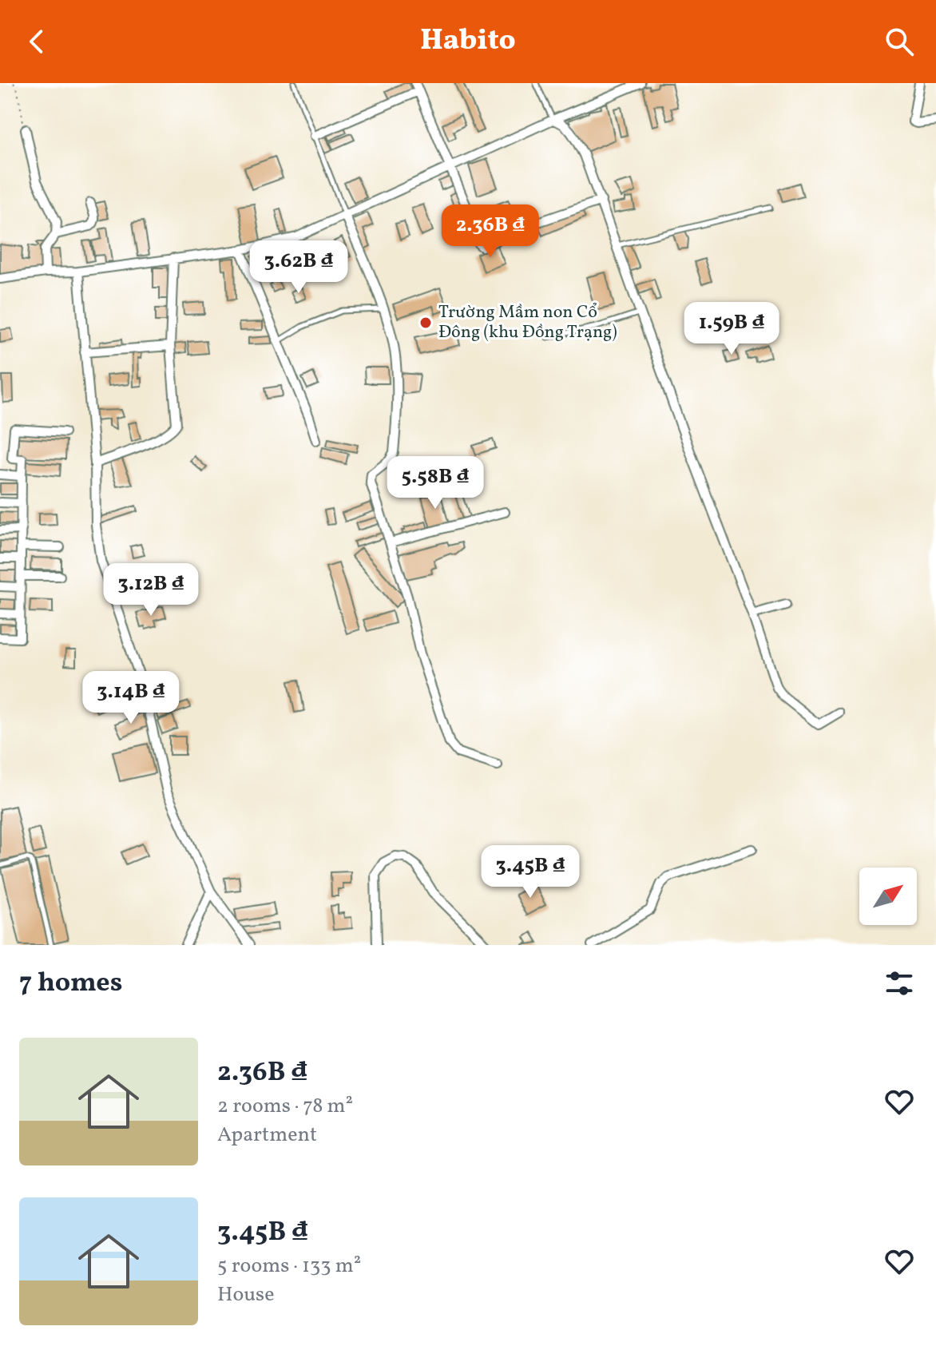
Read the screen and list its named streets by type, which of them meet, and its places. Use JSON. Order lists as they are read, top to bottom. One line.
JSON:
{"places":["Trường Mầm non Cổ Đông (khu Đồng Trạng)"],"north":"top right","page":{"header":"Habito","price":["2.36B ₫","3.62B ₫","1.59B ₫","5.58B ₫","3.12B ₫","3.14B ₫","3.45B ₫"],"heading":"7 homes","list":[{"name":"2.36B ₫","note":"2 rooms · 78 m² · Apartment"},{"name":"3.45B ₫","note":"5 rooms · 133 m² · House"}]}}
